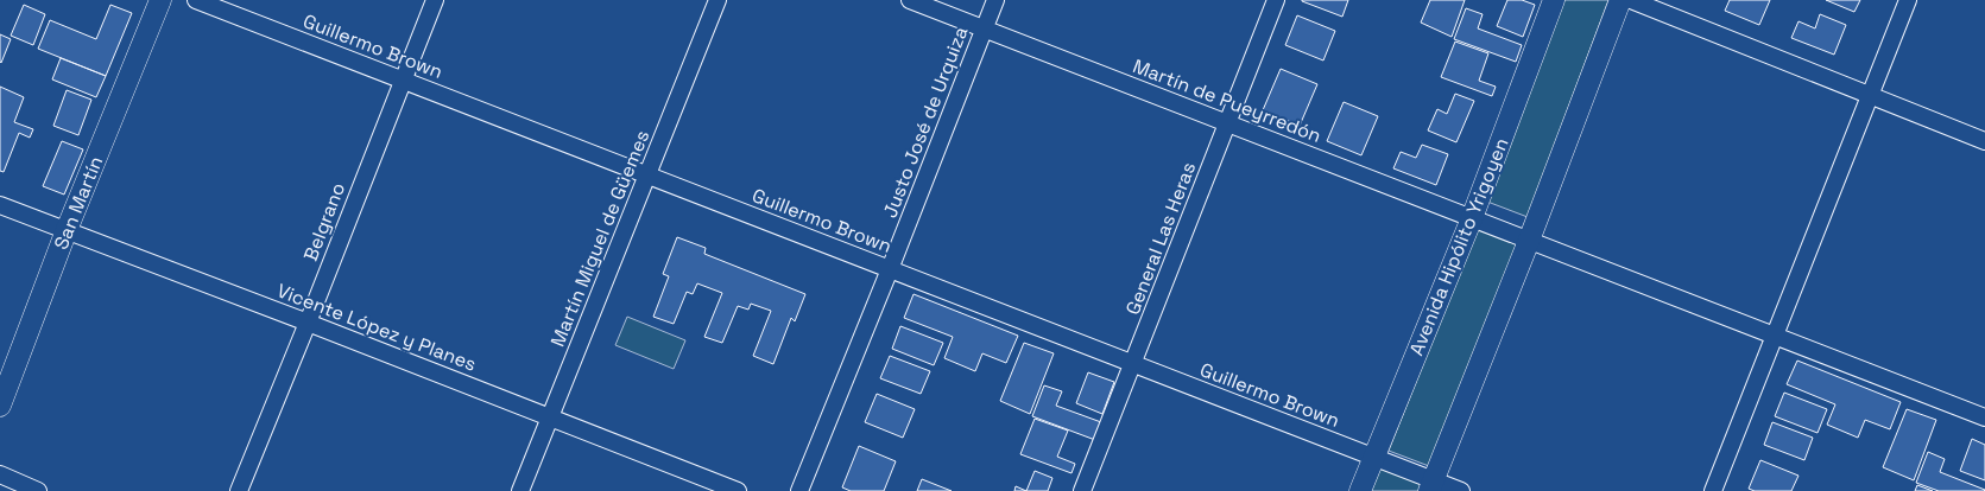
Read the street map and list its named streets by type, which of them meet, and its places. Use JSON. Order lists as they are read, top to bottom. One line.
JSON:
{"streets":{"main road":["San Martín","Avenida Hipólito Yrigoyen"],"street":["Guillermo Brown","Martín de Pueyrredón","Justo José de Urquiza","Belgrano","Martín Miguel de Güemes","General Las Heras","Vicente López y Planes"]},"crossings":[["Guillermo Brown","Justo José de Urquiza"],["Guillermo Brown","Belgrano"],["Guillermo Brown","Martín Miguel de Güemes"],["Guillermo Brown","General Las Heras"],["Guillermo Brown","Avenida Hipólito Yrigoyen"],["Martín de Pueyrredón","Justo José de Urquiza"],["Martín de Pueyrredón","General Las Heras"],["Martín de Pueyrredón","Avenida Hipólito Yrigoyen"],["San Martín","Vicente López y Planes"],["Belgrano","Vicente López y Planes"],["Martín Miguel de Güemes","Vicente López y Planes"]]}
